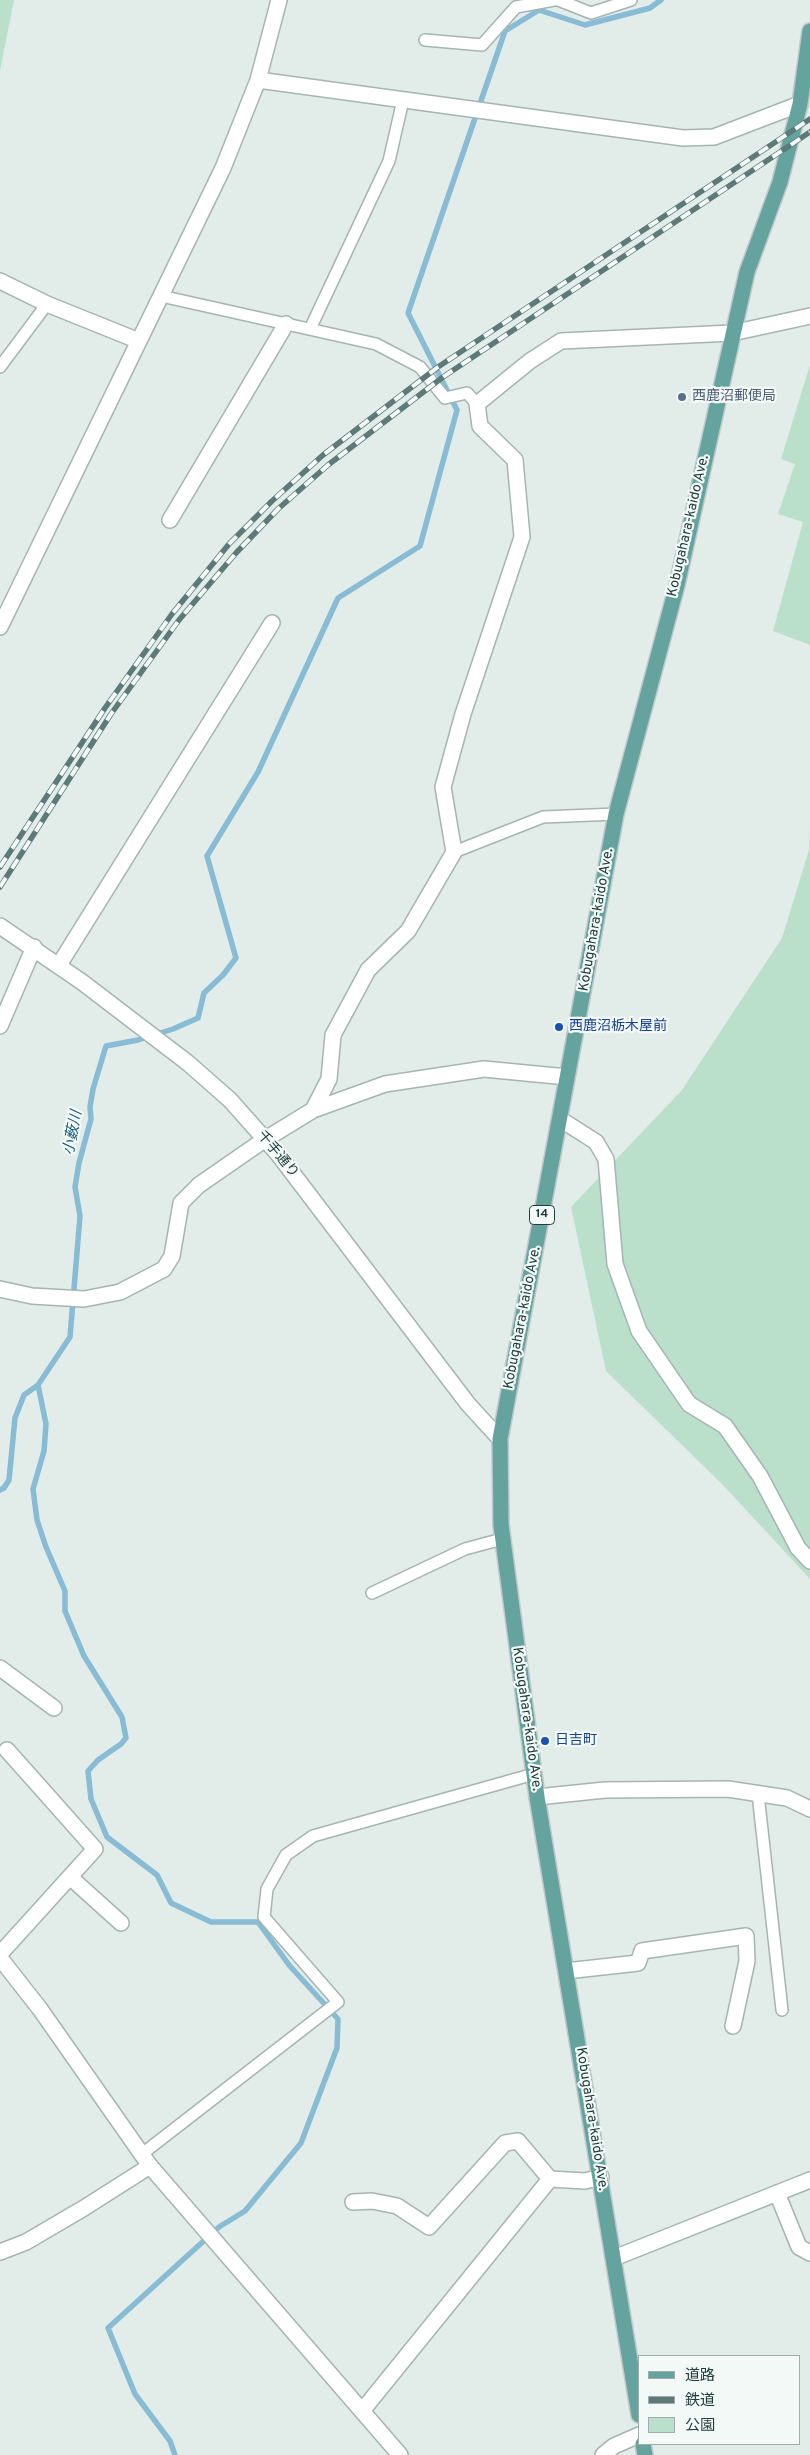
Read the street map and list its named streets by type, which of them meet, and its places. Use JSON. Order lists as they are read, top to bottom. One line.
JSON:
{"streets":{"main road":["Kobugahara-kaido Ave.","14"],"street":["千手通り"]},"crossings":[["Kobugahara-kaido Ave.","千手通り"]],"water":["小薮川"],"places":["西鹿沼郵便局","西鹿沼栃木屋前","日吉町"],"legend":["道路","鉄道","公園"]}
